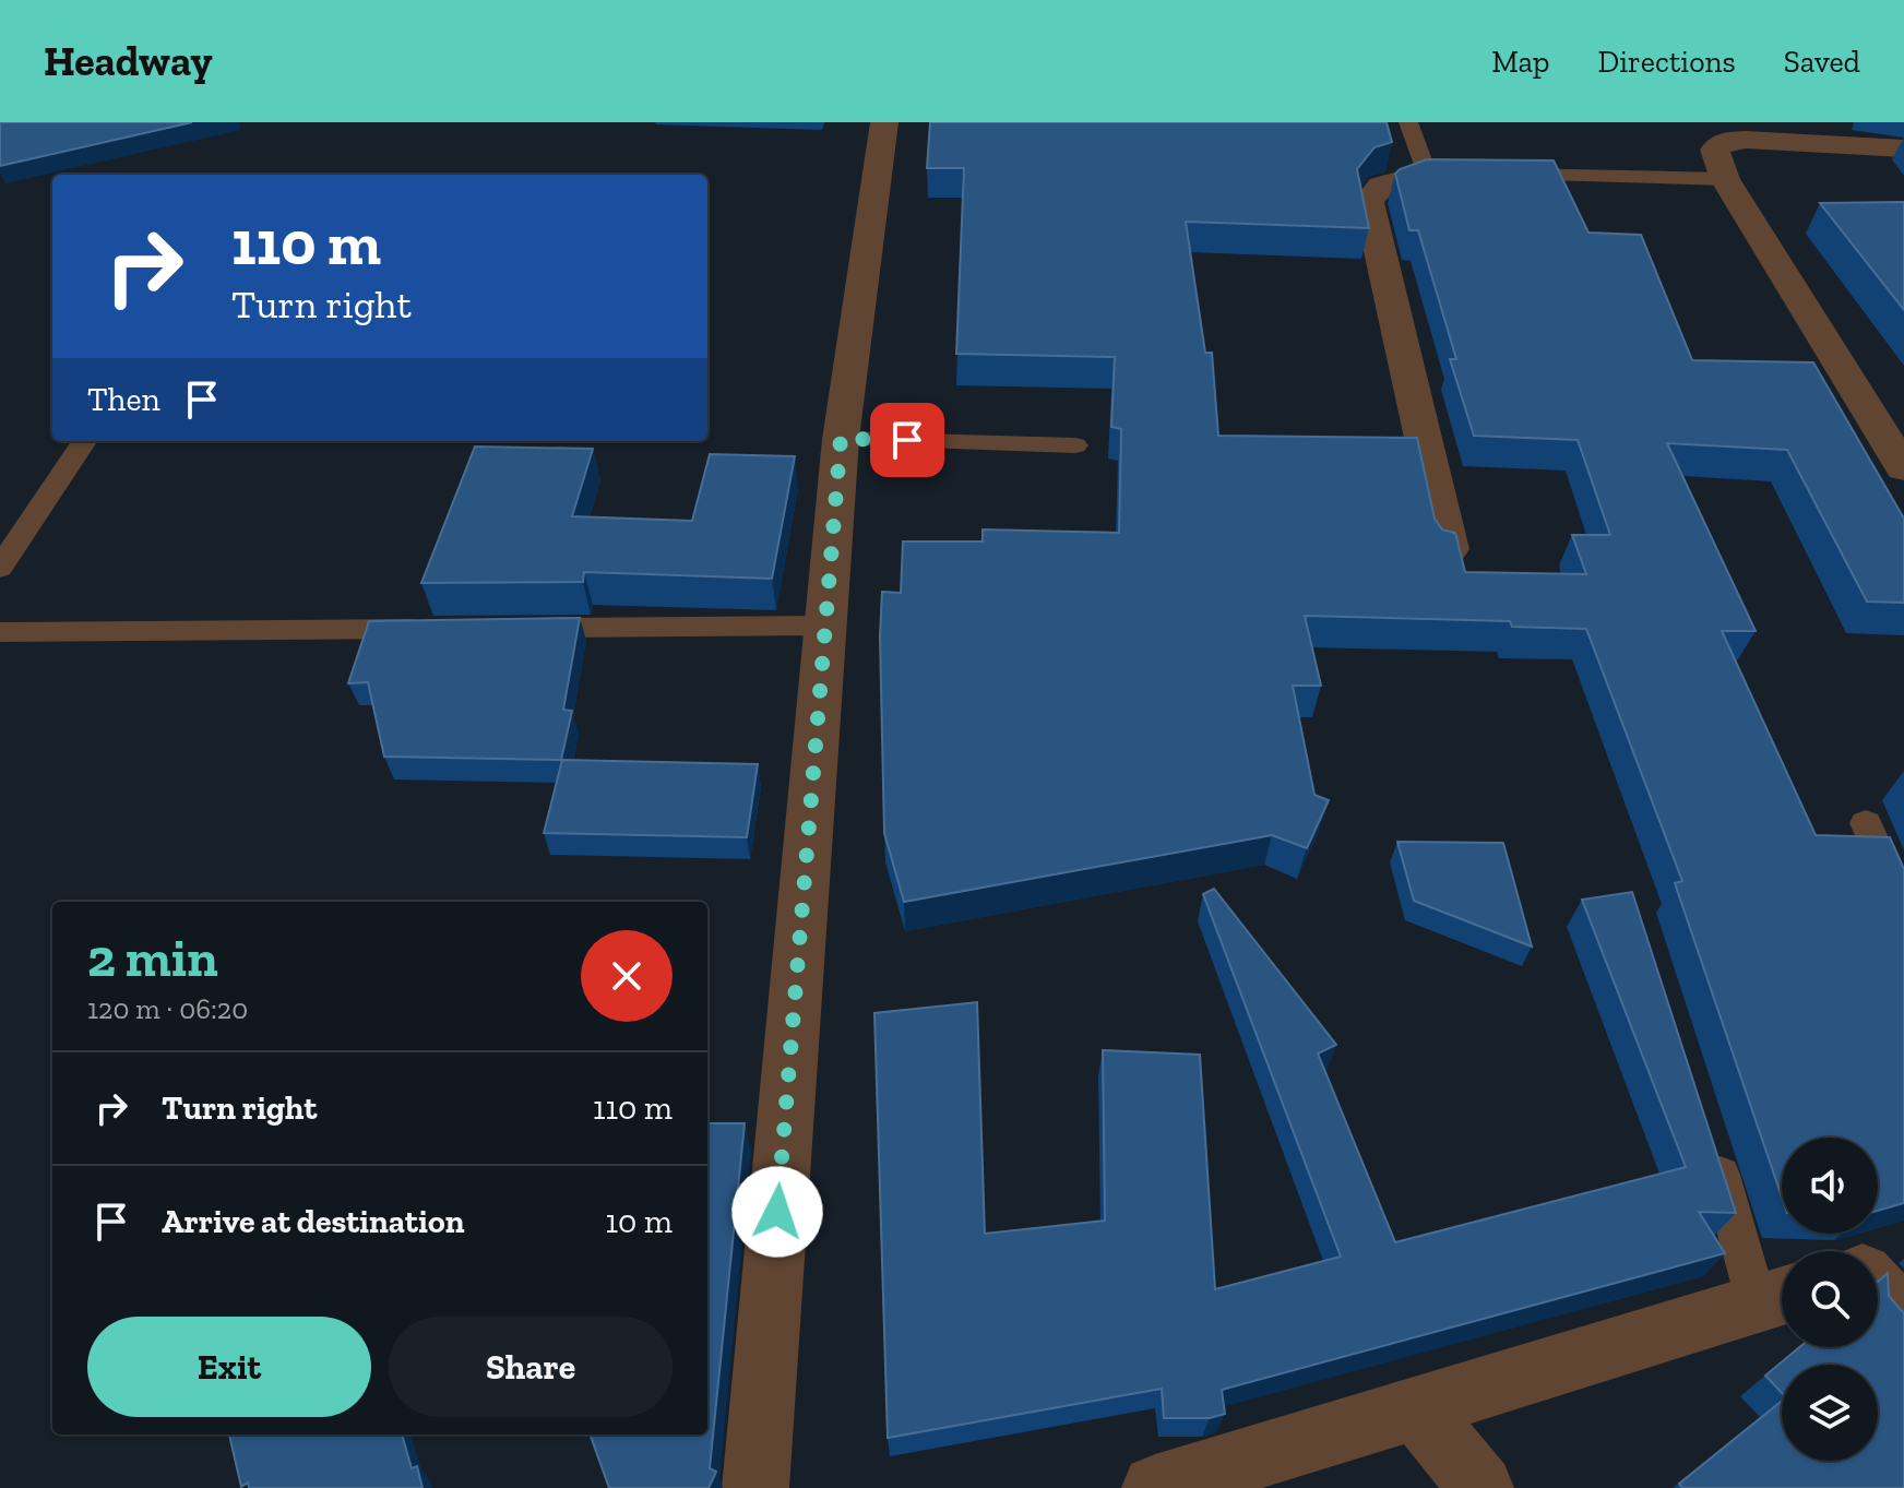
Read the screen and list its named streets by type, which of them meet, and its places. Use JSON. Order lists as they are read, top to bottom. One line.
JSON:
{"page":{"header":"Headway","nav":["Map","Directions","Saved"],"turn":["110 m","Turn right"],"then":"Then","heading":["2 min","120 m · 06:20"],"list":[{"name":"Turn right","value":"110 m"},{"name":"Arrive at destination","value":"10 m"}],"buttons":["Exit","Share"]}}
